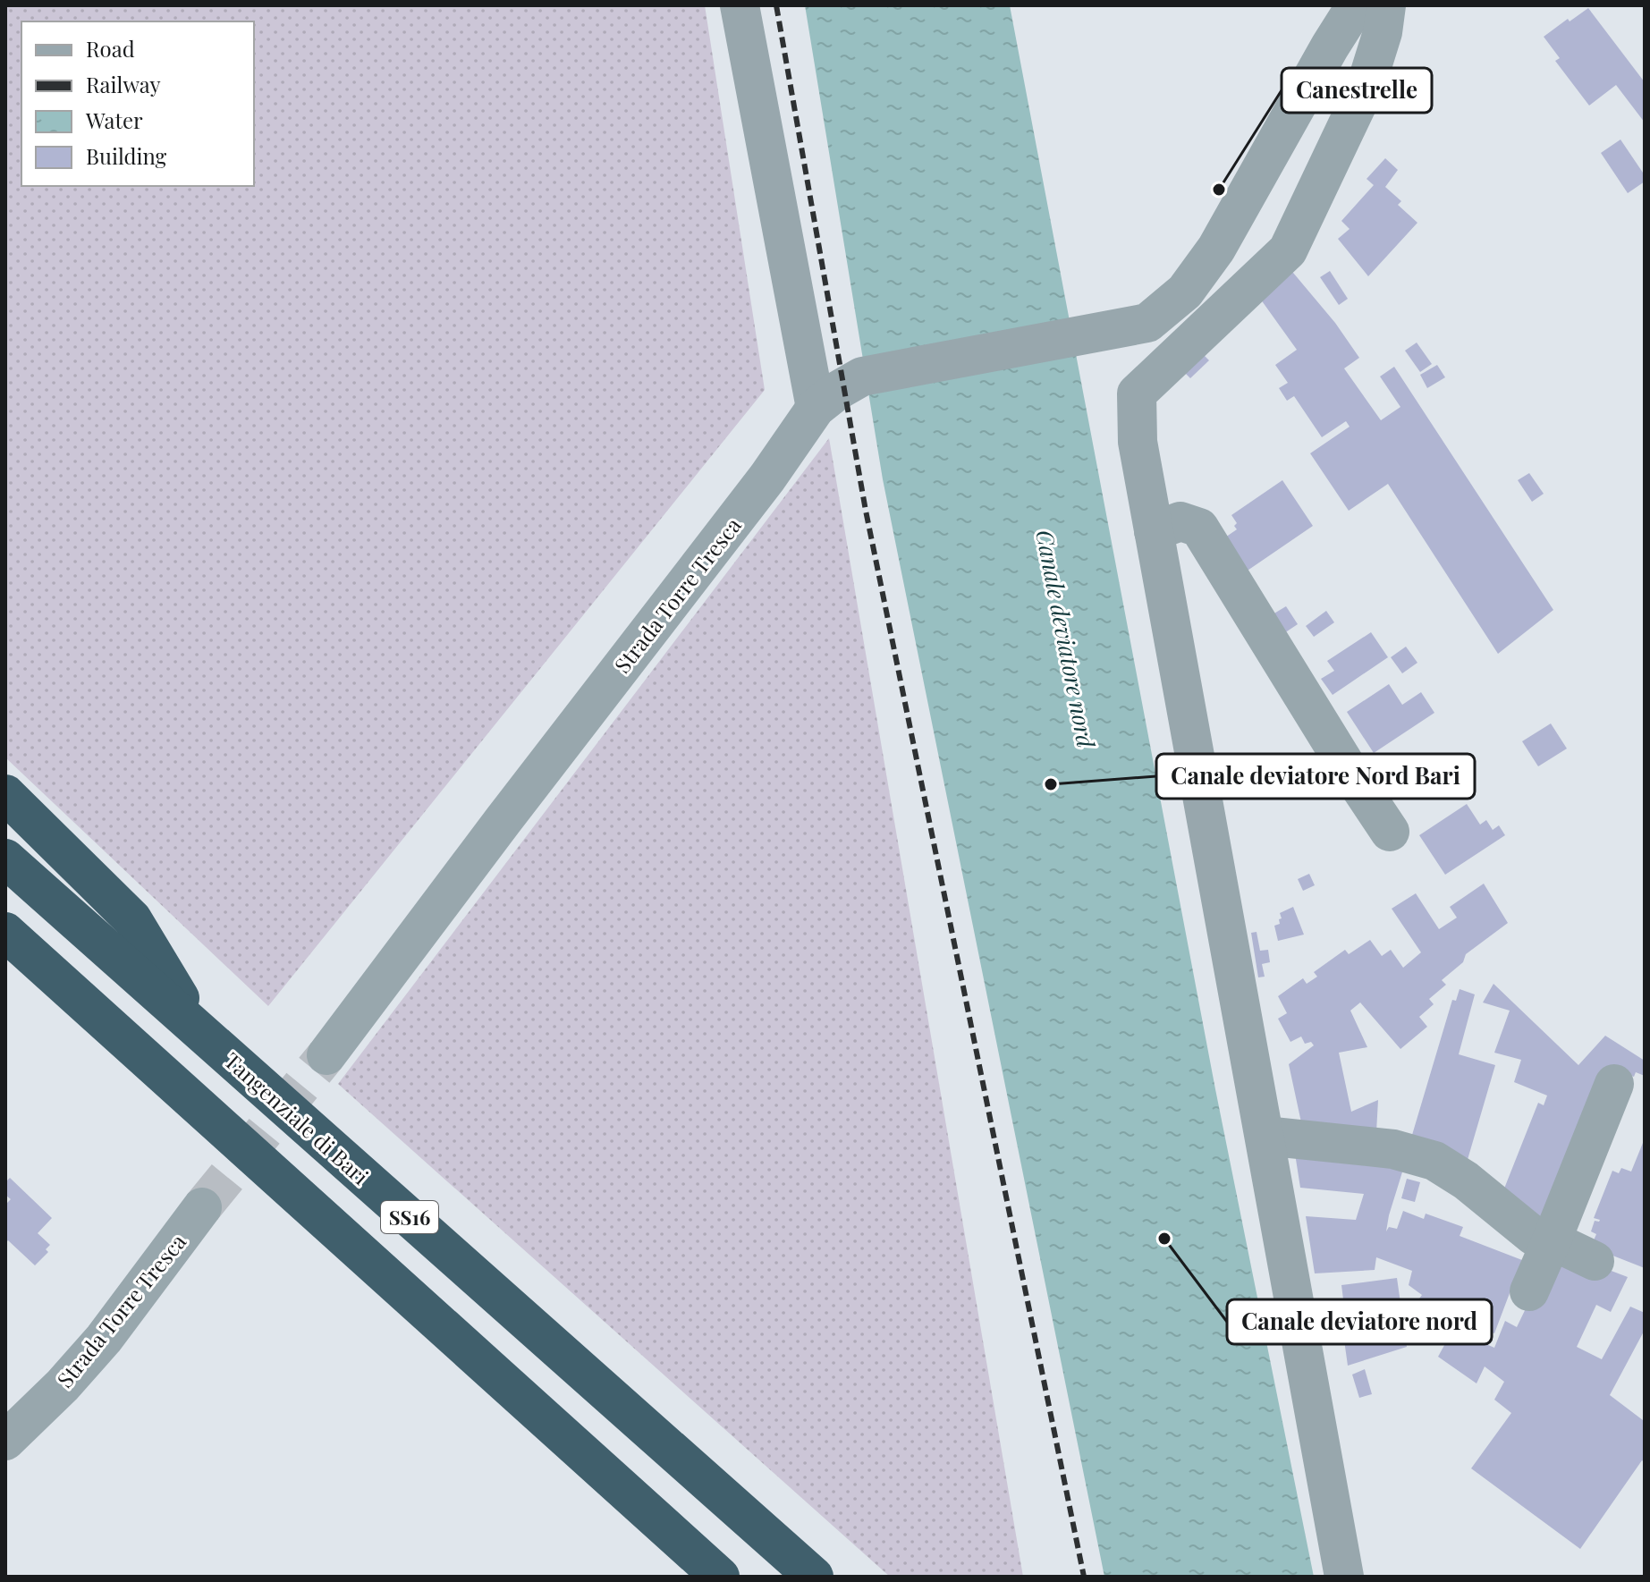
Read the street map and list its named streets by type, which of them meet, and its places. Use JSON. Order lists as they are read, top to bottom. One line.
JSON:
{"streets":{"highway":["Tangenziale di Bari","SS16"],"street":["Strada Torre Tresca"]},"water":["Canale deviatore nord"],"places":["Canestrelle","Canale deviatore Nord Bari","Canale deviatore nord"],"legend":["Road","Railway","Water","Building"]}
